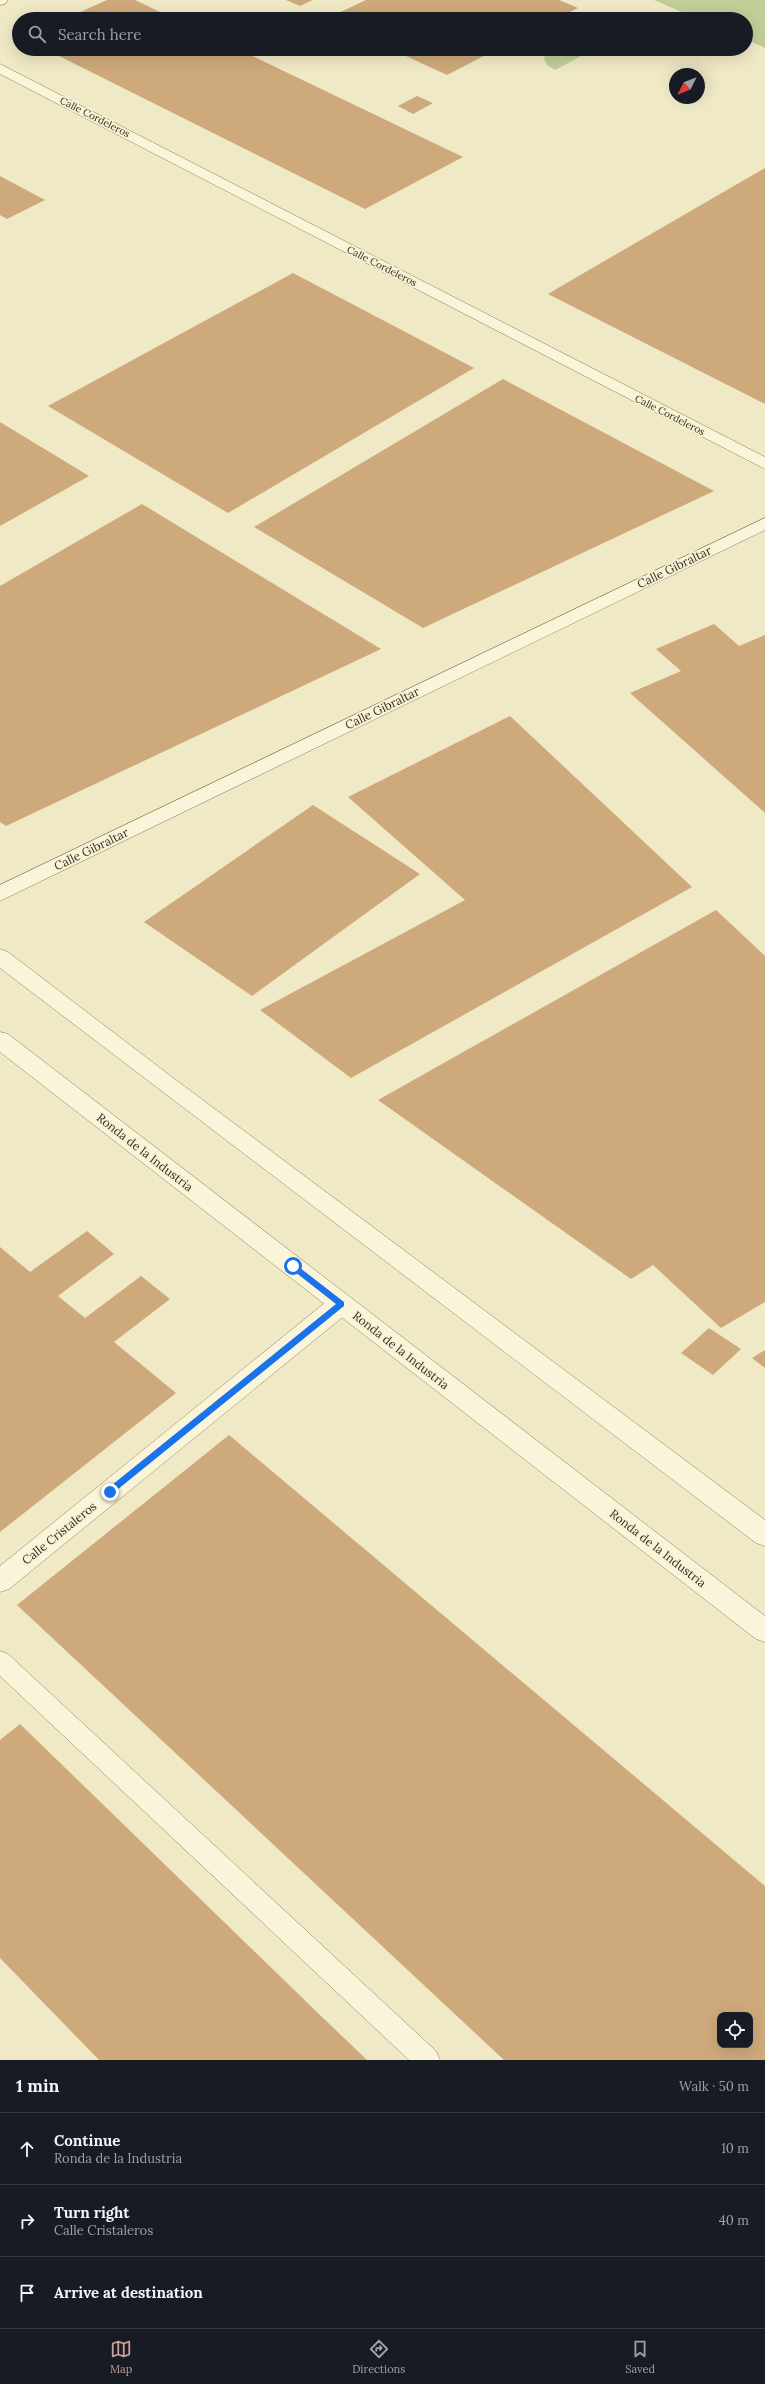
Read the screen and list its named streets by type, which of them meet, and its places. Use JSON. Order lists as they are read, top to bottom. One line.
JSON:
{"streets":{"street":["Calle Cordeleros","Calle Gibraltar","Ronda de la Industria","Calle Cristaleros"]},"crossings":[["Ronda de la Industria","Calle Cristaleros"]],"north":"bottom left","page":{"search":"Search here","heading":["1 min","Walk · 50 m"],"list":[["Continue","Ronda de la Industria","10 m"],["Turn right","Calle Cristaleros","40 m"],"Arrive at destination"],"nav":["Map","Directions","Saved"]}}
